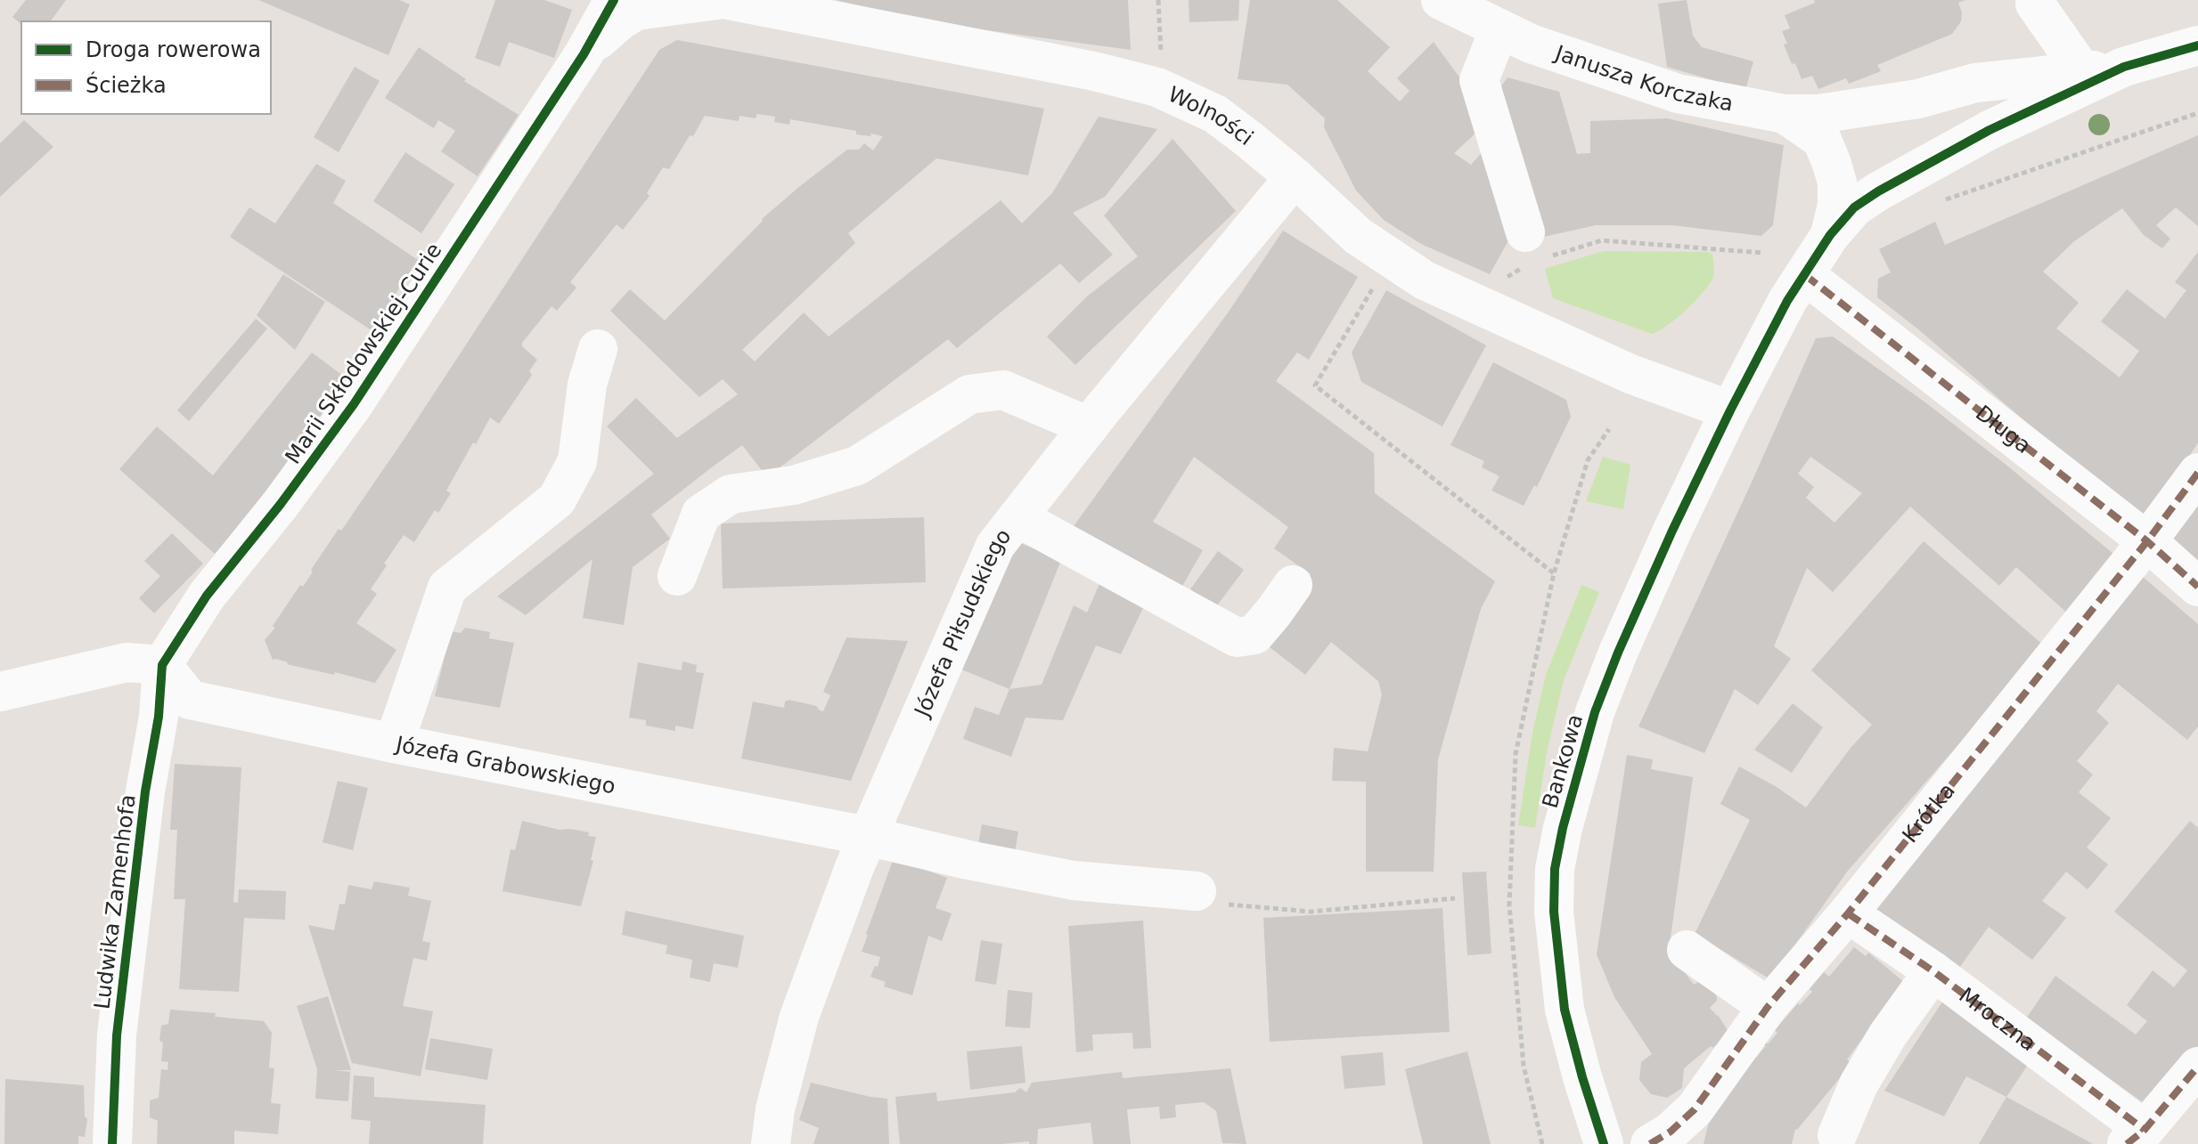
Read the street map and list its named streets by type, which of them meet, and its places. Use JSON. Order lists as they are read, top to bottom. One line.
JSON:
{"streets":{"street":["Janusza Korczaka","Wolności","Marii Skłodowskiej-Curie","Długa","Józefa Piłsudskiego","Bankowa","Józefa Grabowskiego","Krótka","Ludwika Zamenhofa","Mroczna"]},"crossings":[["Wolności","Józefa Piłsudskiego"],["Wolności","Bankowa"],["Marii Skłodowskiej-Curie","Józefa Grabowskiego"],["Marii Skłodowskiej-Curie","Ludwika Zamenhofa"],["Długa","Bankowa"],["Długa","Krótka"],["Józefa Piłsudskiego","Józefa Grabowskiego"],["Józefa Grabowskiego","Ludwika Zamenhofa"],["Krótka","Mroczna"]],"legend":["Droga rowerowa","Ścieżka"]}
